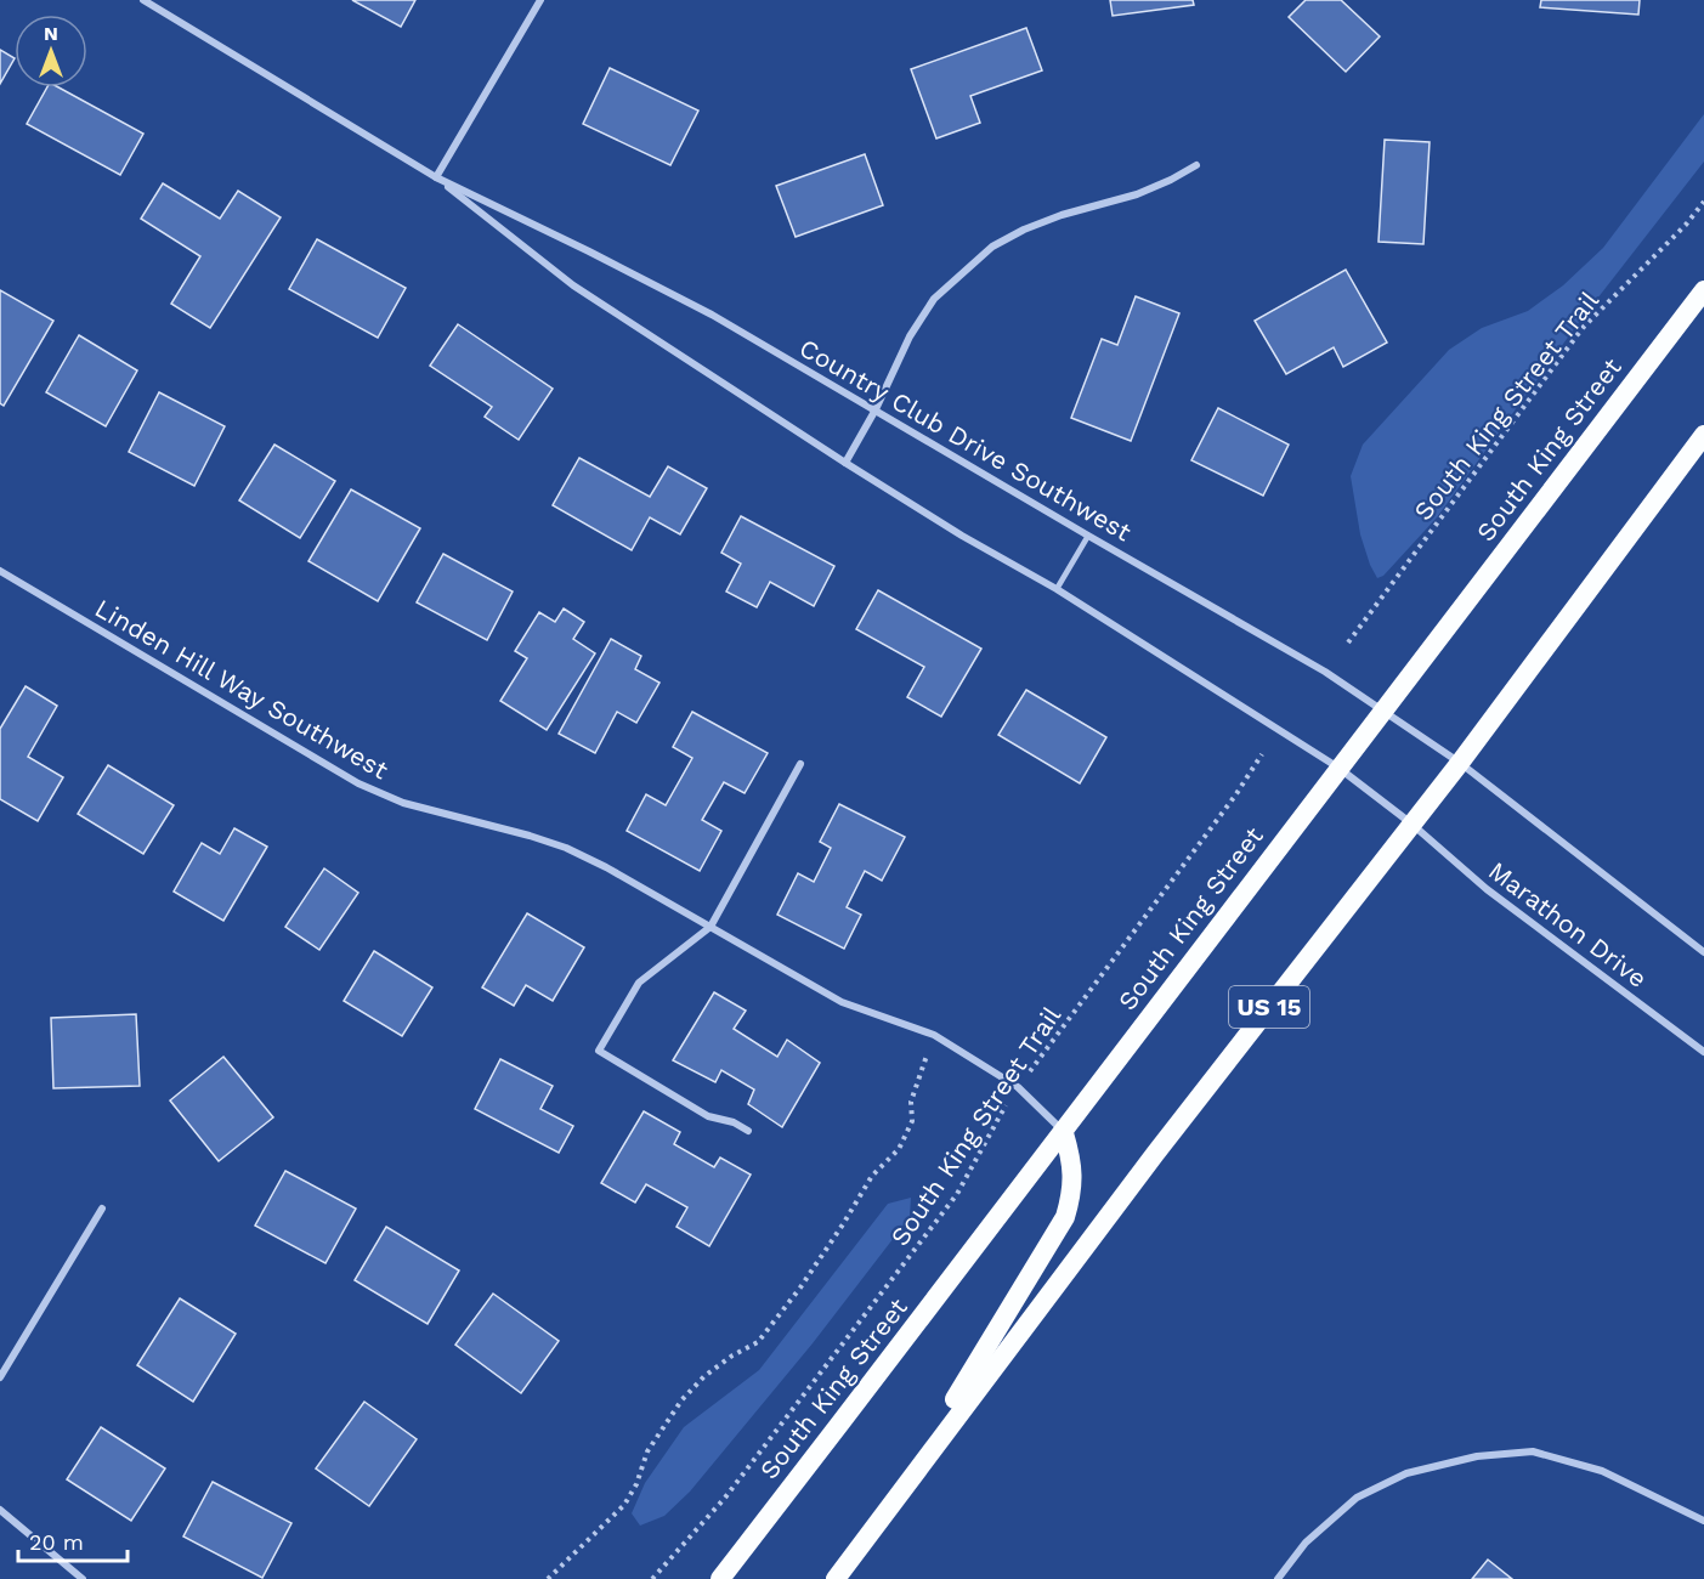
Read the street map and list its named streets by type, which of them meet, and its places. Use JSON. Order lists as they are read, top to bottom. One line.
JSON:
{"streets":{"highway":["South King Street","US 15"],"street":["Country Club Drive Southwest","Linden Hill Way Southwest","Marathon Drive"],"path":["South King Street Trail"]},"crossings":[["South King Street Trail","Linden Hill Way Southwest"],["Country Club Drive Southwest","South King Street"],["Country Club Drive Southwest","Marathon Drive"],["Country Club Drive Southwest","US 15"],["South King Street","Linden Hill Way Southwest"],["Marathon Drive","US 15"]],"scale_bar":"20 m","north":"top"}
